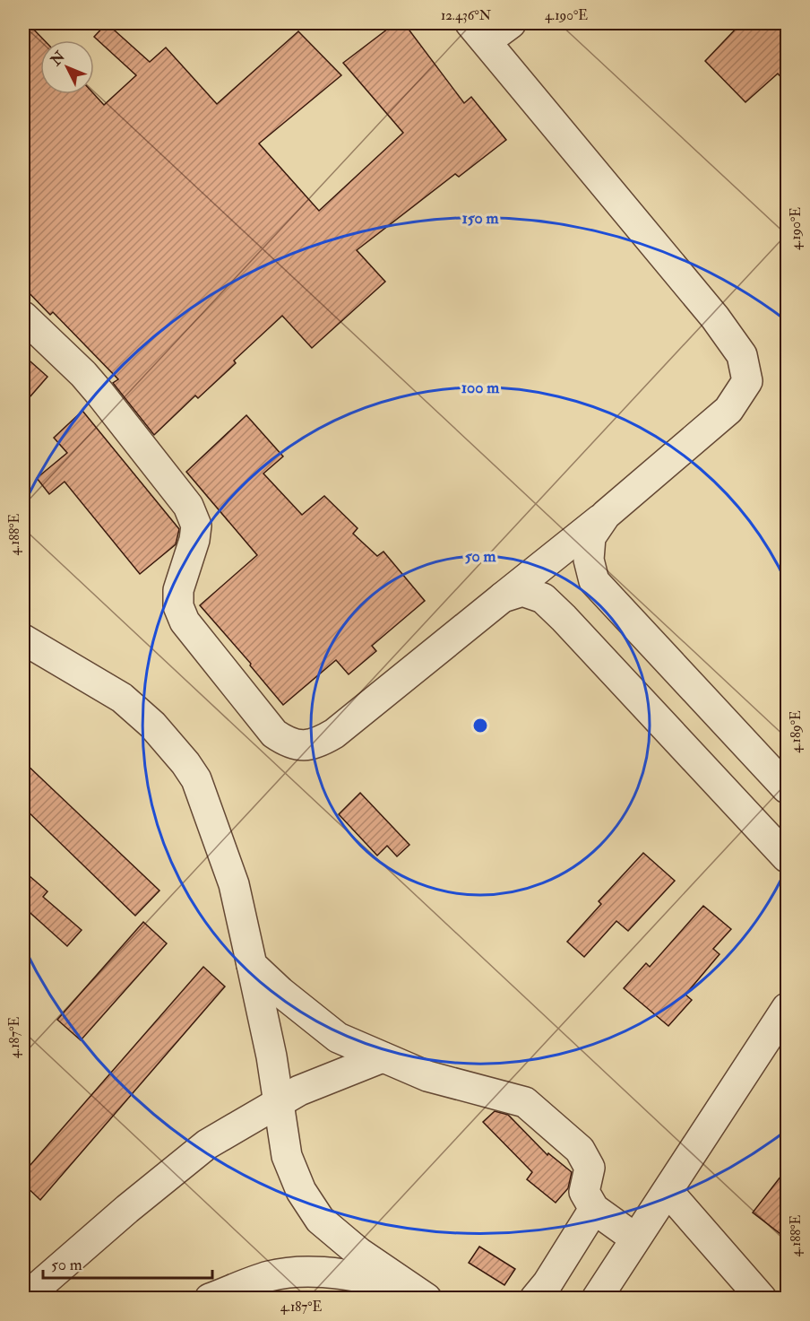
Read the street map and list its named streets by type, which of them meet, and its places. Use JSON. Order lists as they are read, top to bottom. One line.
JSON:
{"scale_bar":"50 m","north":"top left","coordinates":["12.436°N","4.190°E","4.188°E","4.189°E","4.187°E"],"rings":["150 m","100 m","50 m"]}
